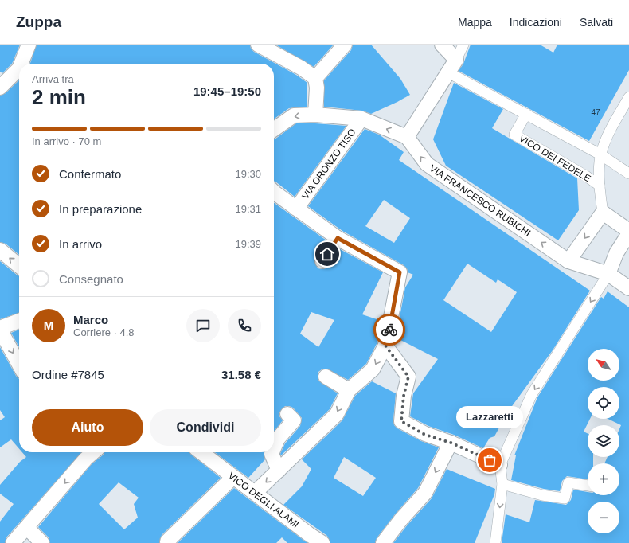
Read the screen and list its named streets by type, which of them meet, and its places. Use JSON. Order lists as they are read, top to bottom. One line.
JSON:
{"streets":{"street":["VICO DEI FEDELE","VIA ORONZO TISO","VIA FRANCESCO RUBICHI","VICO DEGLI ALAMI"]},"places":["Lazzaretti"],"house_numbers":["47"],"north":"top left","page":{"header":"Zuppa","nav":["Mappa","Indicazioni","Salvati"],"heading":["2 min","Arriva tra","19:45–19:50"],"panel":["Marco","Corriere · 4.8","Ordine #7845","31.58 €"],"bar":"In arrivo · 70 m","list":[["Confermato","19:30"],["In preparazione","19:31"],["In arrivo","19:39"],"Consegnato"],"round":"M","map_buttons":["+","−"],"buttons":["Aiuto","Condividi"],"bubble":"Lazzaretti"}}
